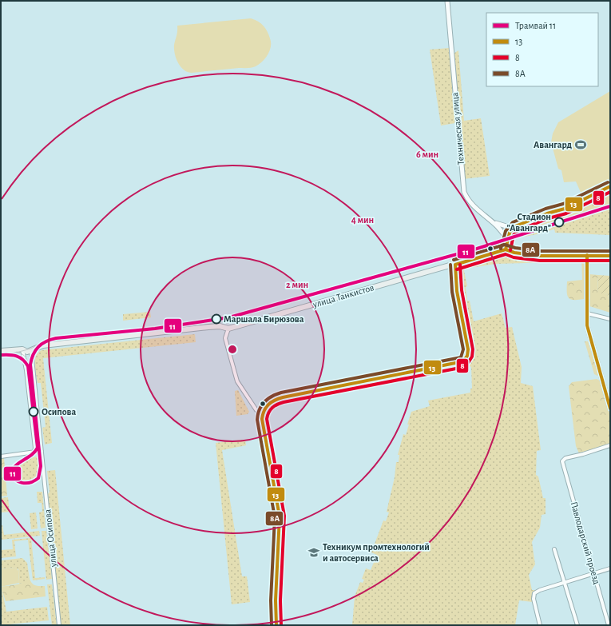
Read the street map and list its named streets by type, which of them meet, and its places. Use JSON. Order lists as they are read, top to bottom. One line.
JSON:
{"streets":{"main road":["улица Танкистов"],"street":["Техническая улица","улица Осипова","Павлодарский проезд"]},"crossings":[["улица Танкистов","улица Осипова"]],"places":{"sports":["Авангард"],"other":["Стадион \"Авангард\"","Маршала Бирюзова","Осипова"],"school or university":["Техникум промтехнологий и автосервиса"]},"lines":["transit line 8А","transit line 13","transit line 8","tram line 11"],"legend":["Трамвай 11","13","8","8А"],"rings":["6 мин","4 мин","2 мин"]}
